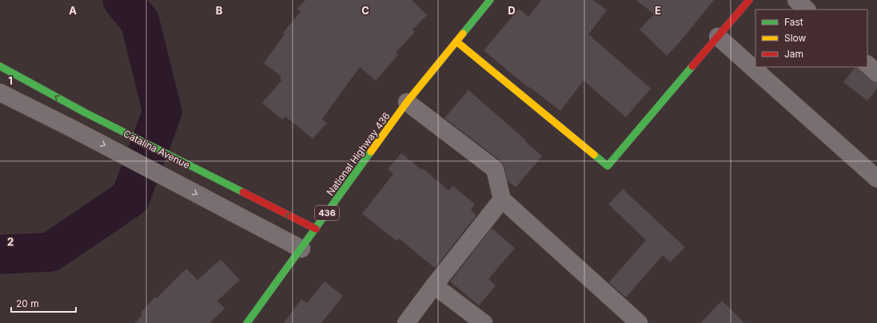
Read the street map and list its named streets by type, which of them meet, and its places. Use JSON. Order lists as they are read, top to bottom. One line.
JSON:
{"streets":{"street":["Catalina Avenue","National Highway 436","436"]},"crossings":[["Catalina Avenue","National Highway 436"]],"legend":["Fast","Slow","Jam"],"scale_bar":"20 m","grid":{"columns":["A","B","C","D","E"],"rows":["1","2"]}}
